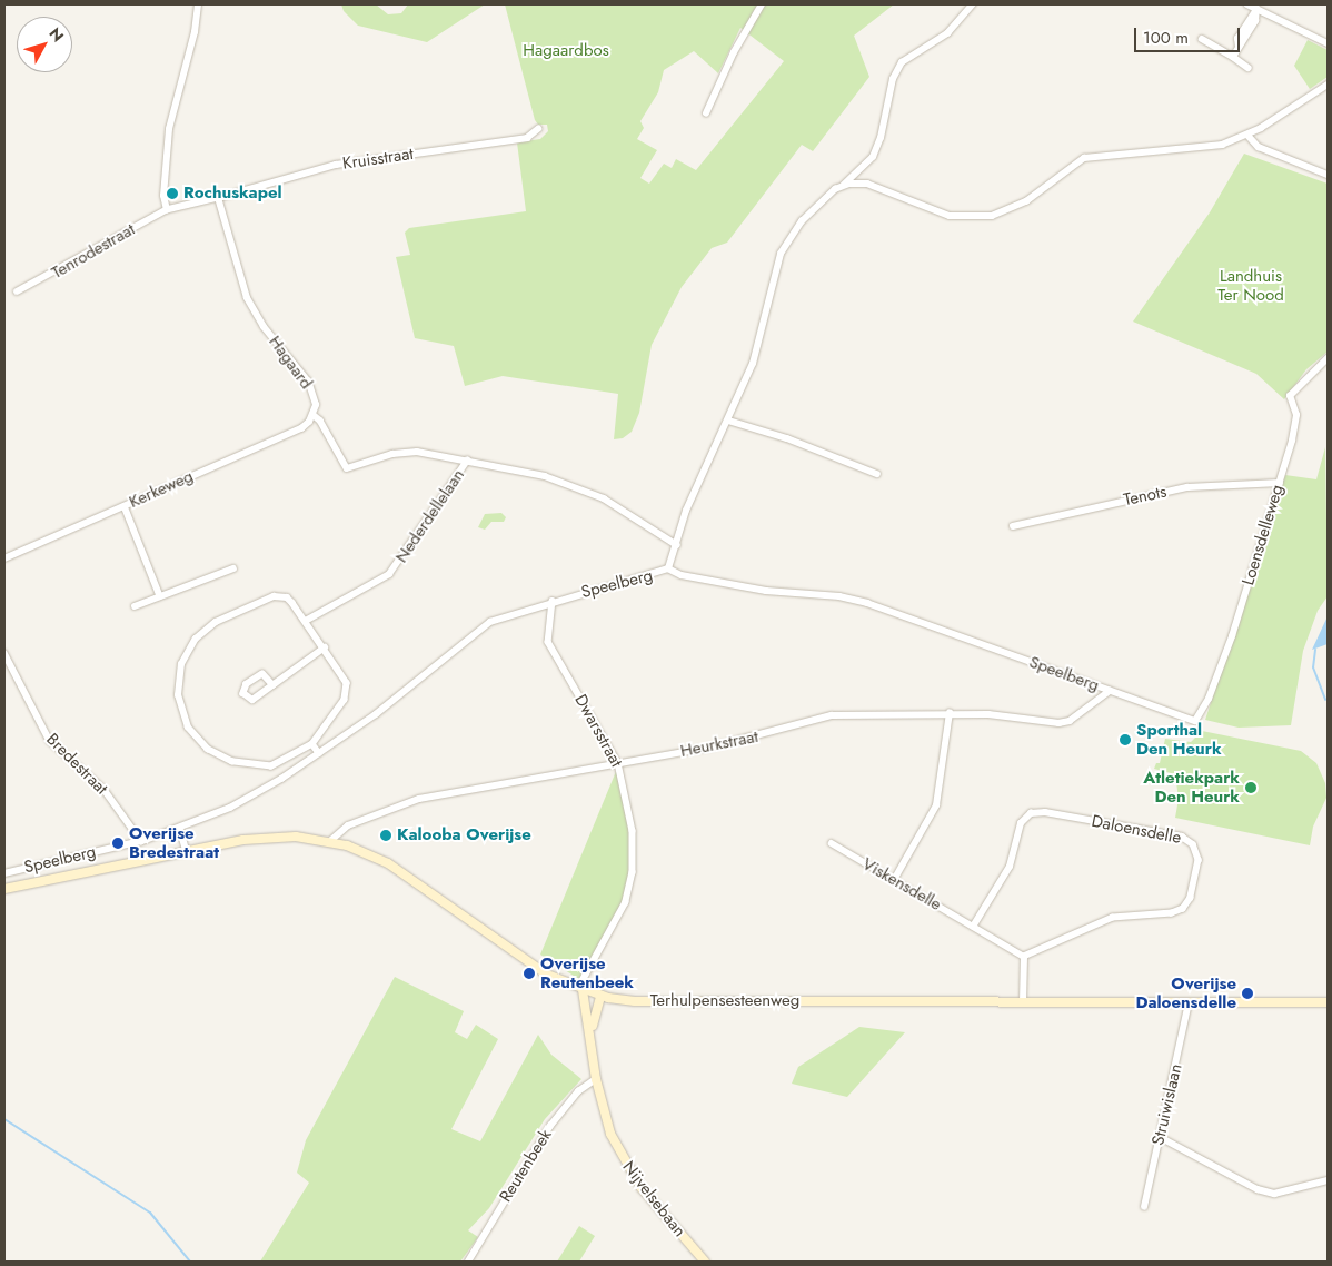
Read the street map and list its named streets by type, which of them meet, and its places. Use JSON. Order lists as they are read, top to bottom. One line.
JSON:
{"streets":{"main road":["Terhulpensesteenweg","Nijvelsebaan"],"street":["Kruisstraat","Tenrodestraat","Hagaard","Kerkeweg","Tenots","Nederdellelaan","Loensdelleweg","Speelberg","Dwarsstraat","Heurkstraat","Bredestraat","Daloensdelle","Viskensdelle","Struiwislaan","Reutenbeek"]},"crossings":[["Kruisstraat","Hagaard"],["Hagaard","Kerkeweg"],["Hagaard","Nederdellelaan"],["Tenots","Loensdelleweg"],["Loensdelleweg","Speelberg"],["Speelberg","Dwarsstraat"],["Speelberg","Heurkstraat"],["Speelberg","Bredestraat"],["Dwarsstraat","Heurkstraat"],["Dwarsstraat","Terhulpensesteenweg"],["Dwarsstraat","Nijvelsebaan"],["Heurkstraat","Terhulpensesteenweg"],["Daloensdelle","Viskensdelle"],["Terhulpensesteenweg","Struiwislaan"],["Terhulpensesteenweg","Nijvelsebaan"],["Reutenbeek","Nijvelsebaan"]],"parks":["Hagaardbos","Landhuis Ter Nood"],"places":["Rochuskapel","Sporthal Den Heurk","Atletiekpark Den Heurk","Kalooba Overijse","Overijse Bredestraat","Overijse Reutenbeek","Overijse Daloensdelle"],"scale_bar":"100 m","north":"top right"}
